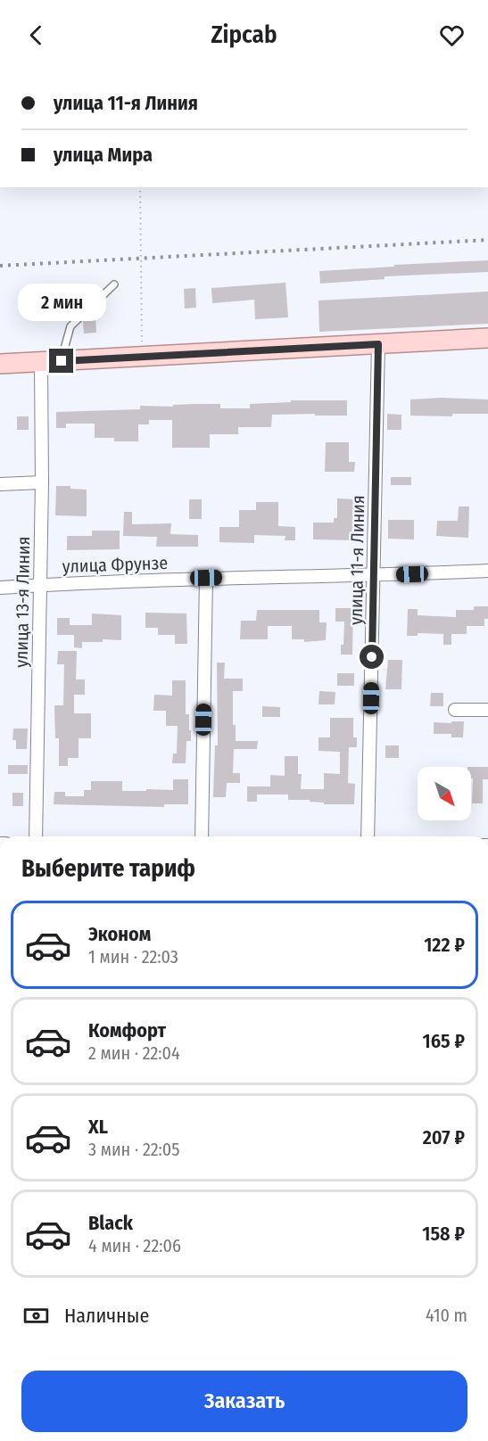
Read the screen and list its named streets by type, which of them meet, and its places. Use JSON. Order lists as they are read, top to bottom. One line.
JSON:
{"streets":{"street":["улица 11-я Линия","улица Фрунзе","улица 13-я Линия"]},"crossings":[["улица 11-я Линия","улица Фрунзе"],["улица Фрунзе","улица 13-я Линия"]],"north":"bottom right","page":{"header":"Zipcab","banner":["улица 11-я Линия","улица Мира"],"bubble":"2 мин","heading":"Выберите тариф","list":[{"name":"Эконом","note":"1 мин · 22:03","value":"122 ₽"},{"name":"Комфорт","note":"2 мин · 22:04","value":"165 ₽"},{"name":"XL","note":"3 мин · 22:05","value":"207 ₽"},{"name":"Black","note":"4 мин · 22:06","value":"158 ₽"}],"pay":["Наличные","410 m"],"buttons":"Заказать"}}
